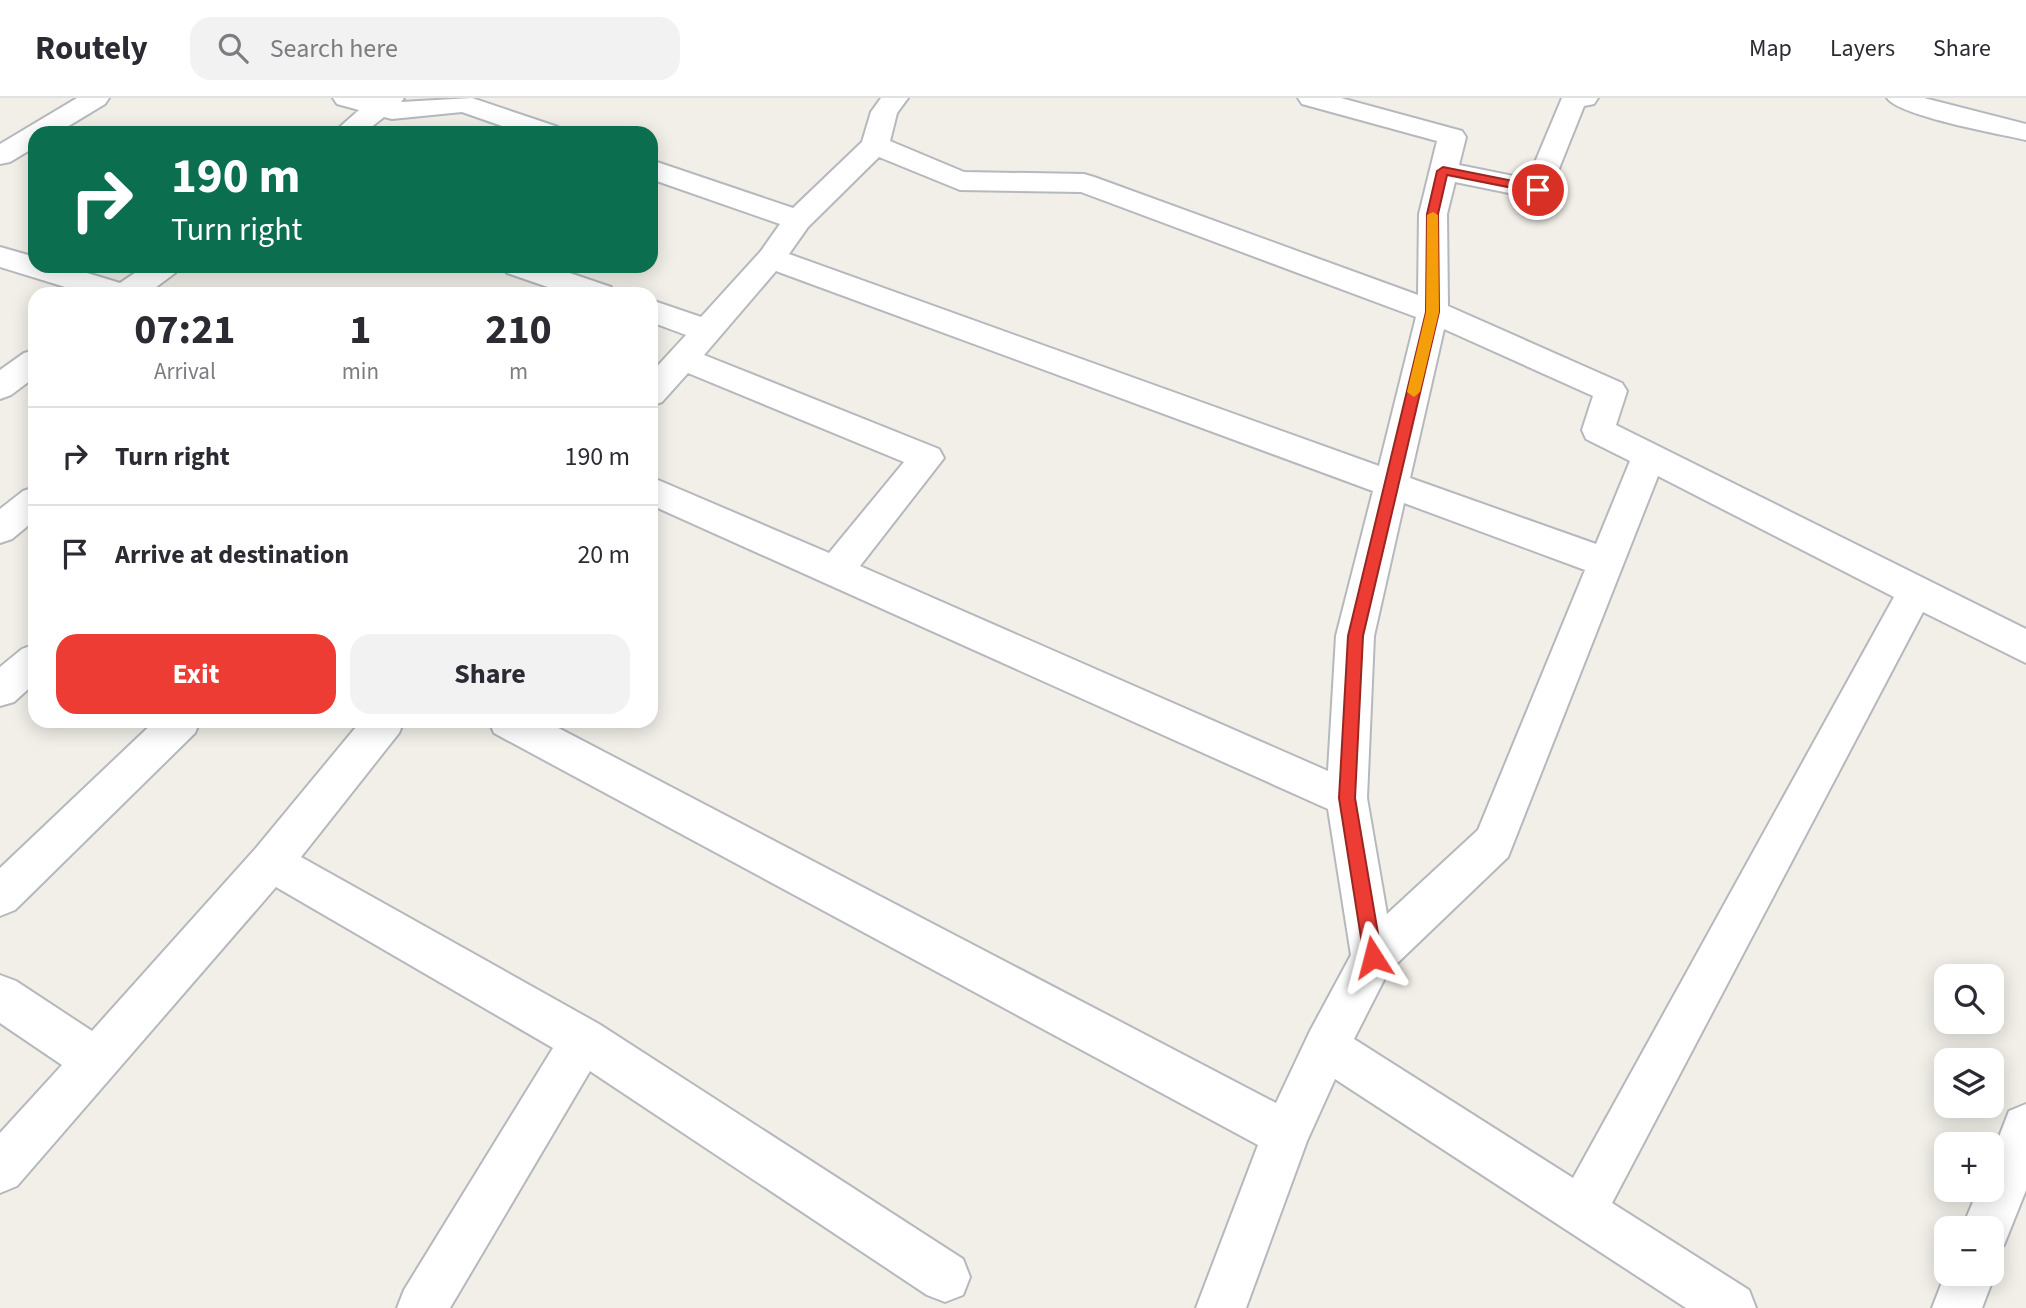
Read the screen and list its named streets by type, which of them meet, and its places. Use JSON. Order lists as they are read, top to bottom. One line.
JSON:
{"page":{"header":"Routely","search":"Search here","nav":["Map","Layers","Share"],"turn":["190 m","Turn right"],"eta":["07:21","Arrival","1","min","210","m"],"list":[{"name":"Turn right","value":"190 m"},{"name":"Arrive at destination","value":"20 m"}],"buttons":["Exit","Share"],"map_buttons":["+","−"]}}
